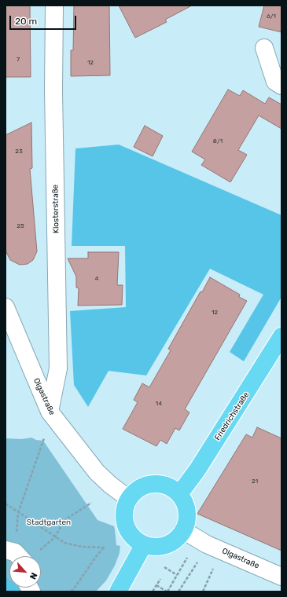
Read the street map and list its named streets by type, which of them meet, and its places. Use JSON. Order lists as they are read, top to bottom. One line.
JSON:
{"streets":{"main road":["Friedrichstraße"],"street":["Klosterstraße","Olgastraße"]},"crossings":[["Klosterstraße","Olgastraße"],["Olgastraße","Friedrichstraße"]],"parks":["Stadtgarten"],"house_numbers":["6/1","7","12","8/1","23","25","4","12","14","21"],"scale_bar":"20 m","north":"bottom right"}
